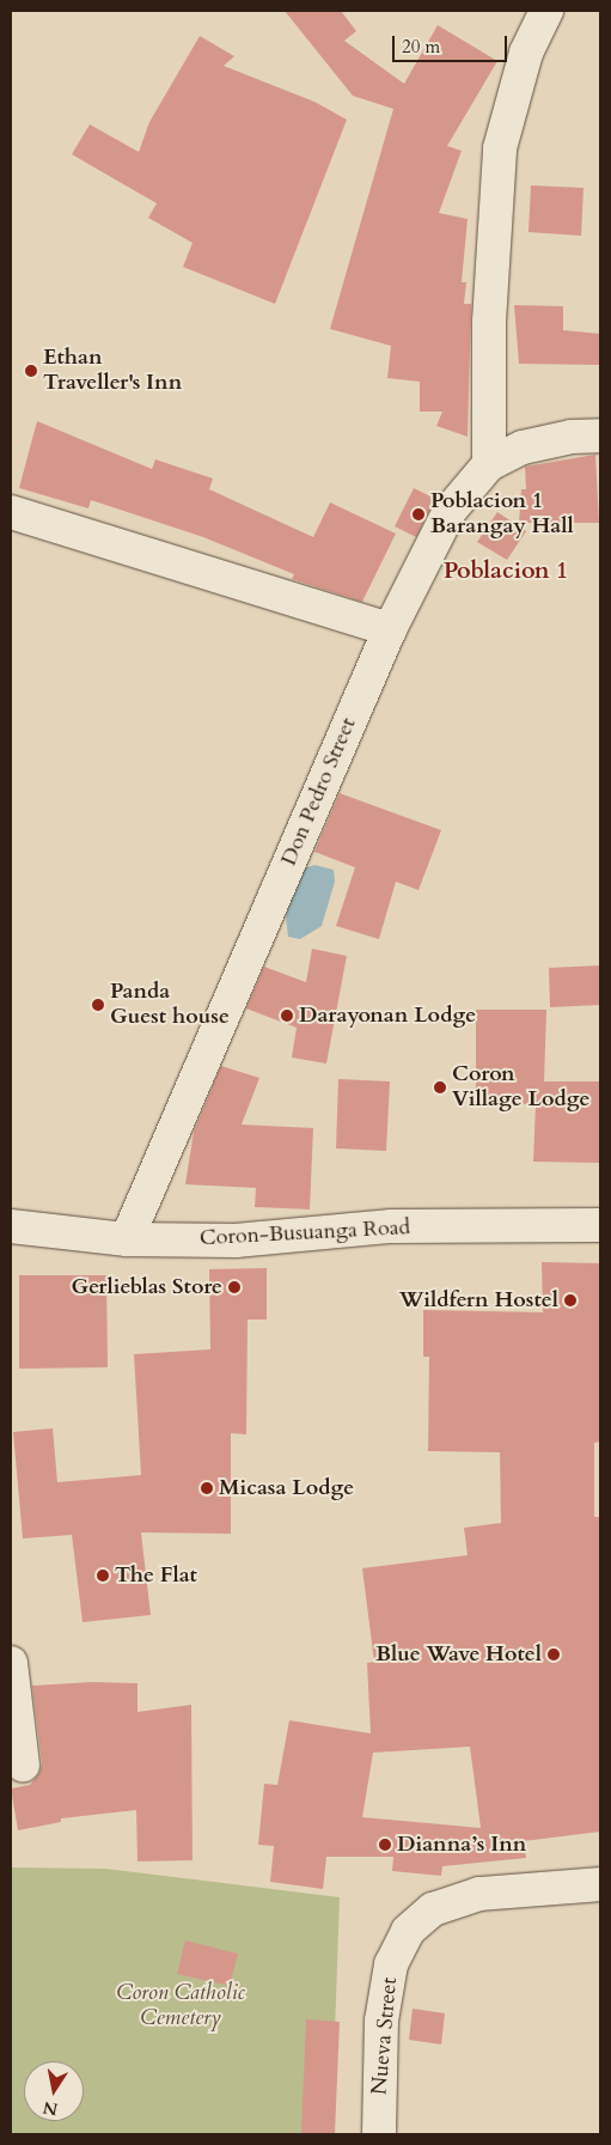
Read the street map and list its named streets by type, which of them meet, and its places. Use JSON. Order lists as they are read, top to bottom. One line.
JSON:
{"streets":{"street":["Don Pedro Street","Coron-Busuanga Road","Nueva Street"]},"crossings":[["Don Pedro Street","Coron-Busuanga Road"]],"districts":["Poblacion 1"],"parks":["Coron Catholic Cemetery"],"places":["Ethan Traveller's Inn","Poblacion 1 Barangay Hall","Panda Guest house","Darayonan Lodge","Coron Village Lodge","Gerlieblas Store","Wildfern Hostel","Micasa Lodge","The Flat","Blue Wave Hotel","Dianna’s Inn"],"scale_bar":"20 m","north":"bottom"}
